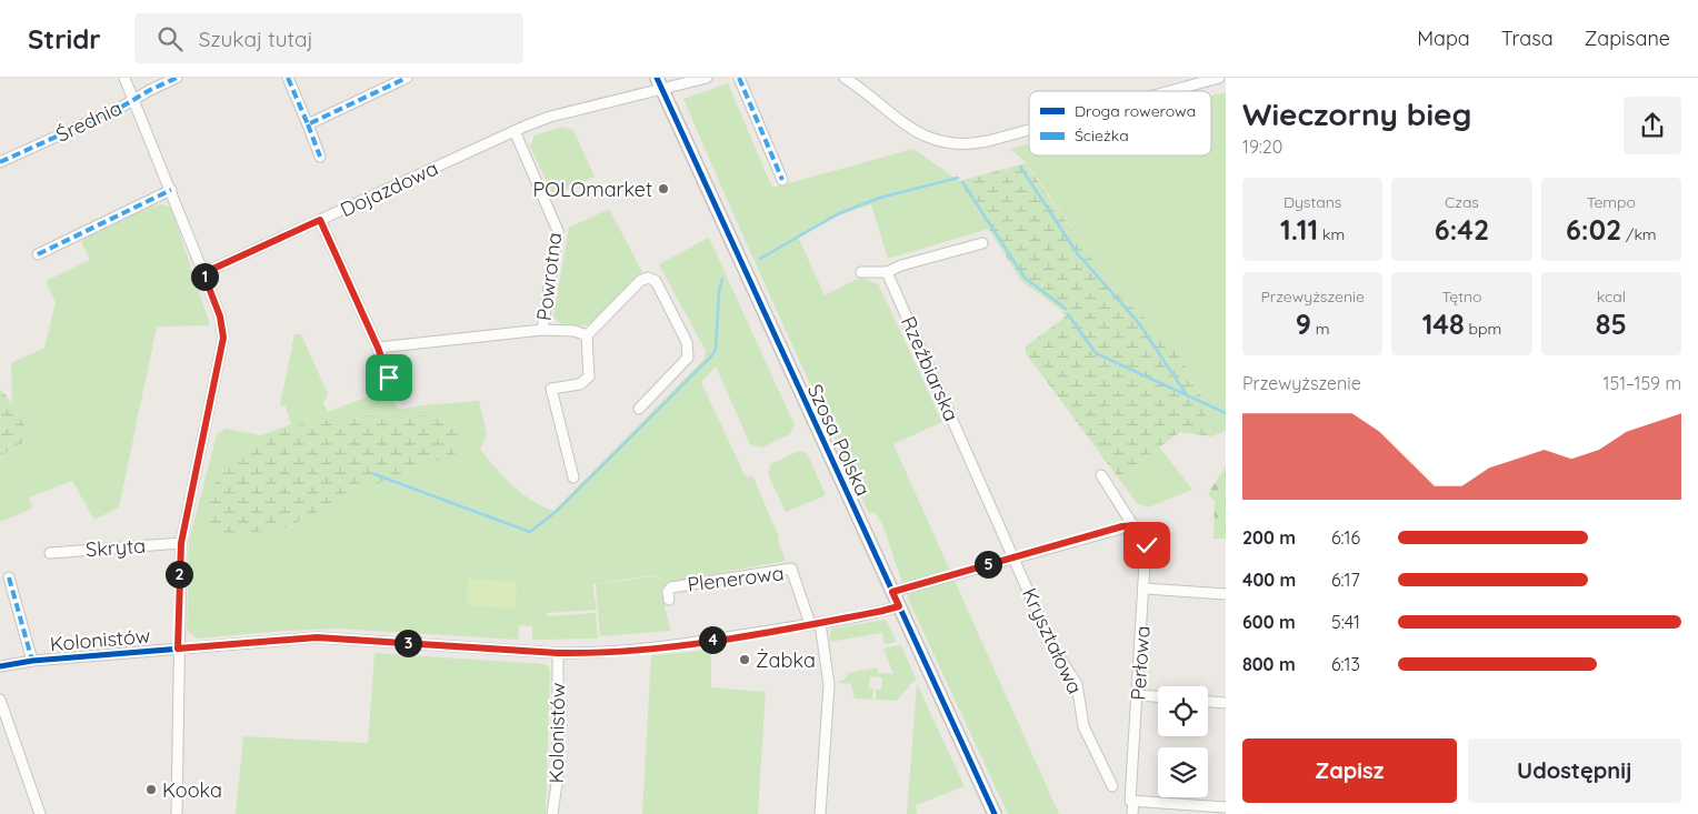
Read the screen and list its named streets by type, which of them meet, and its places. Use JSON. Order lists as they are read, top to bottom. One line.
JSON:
{"streets":{"street":["Średnia","Dojazdowa","Powrotna","Rzeźbiarska","Szosa Polska","Skryta","Plenerowa","Kolonistów","Kryształowa","Perłowa"]},"crossings":[["Dojazdowa","Powrotna"],["Dojazdowa","Szosa Polska"],["Rzeźbiarska","Kryształowa"],["Szosa Polska","Kolonistów"],["Plenerowa","Kolonistów"]],"places":["POLOmarket","Żabka","Kooka"],"legend":["Droga rowerowa","Ścieżka"],"page":{"header":"Stridr","search":"Szukaj tutaj","nav":["Mapa","Trasa","Zapisane"],"heading":["Wieczorny bieg","19:20"],"stats":[["Dystans","1.11 km"],["Czas","6:42"],["Tempo","6:02 /km"],["Przewyższenie","9 m"],["Tętno","148 bpm"],["kcal","85"]],"pins":["1","5","2","4","3"],"chart":["Przewyższenie","151–159 m"],"list":[{"name":"200 m","note":"6:16"},{"name":"400 m","note":"6:17"},{"name":"600 m","note":"5:41"},{"name":"800 m","note":"6:13"}],"buttons":["Zapisz","Udostępnij"]}}
